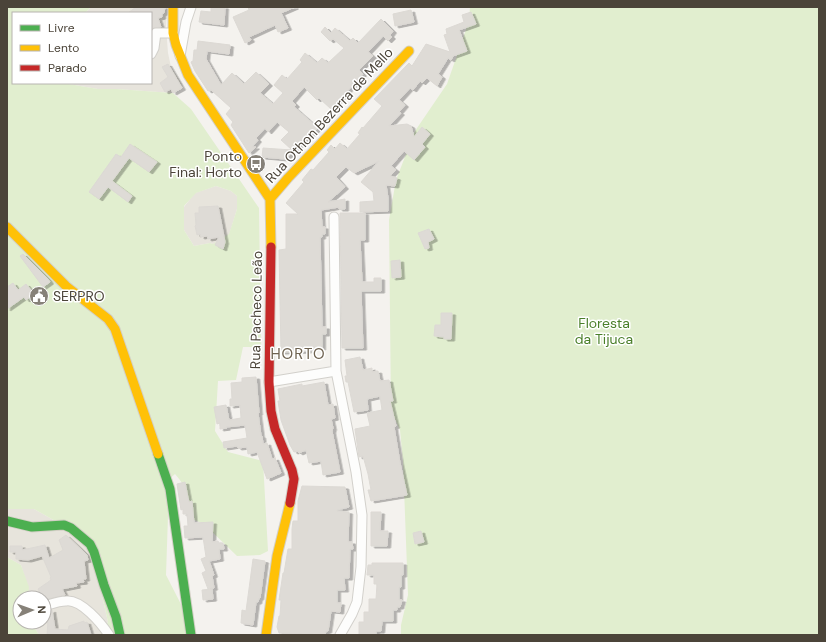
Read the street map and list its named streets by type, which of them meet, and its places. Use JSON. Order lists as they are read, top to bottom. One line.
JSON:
{"streets":{"street":["Rua Othon Bezerra de Mello","Rua Pacheco Leão"]},"crossings":[["Rua Othon Bezerra de Mello","Rua Pacheco Leão"]],"districts":["HORTO"],"parks":["Floresta da Tijuca"],"places":{"bus stop":["Ponto Final: Horto"],"public building":["SERPRO"]},"legend":["Livre","Lento","Parado"],"north":"right"}
